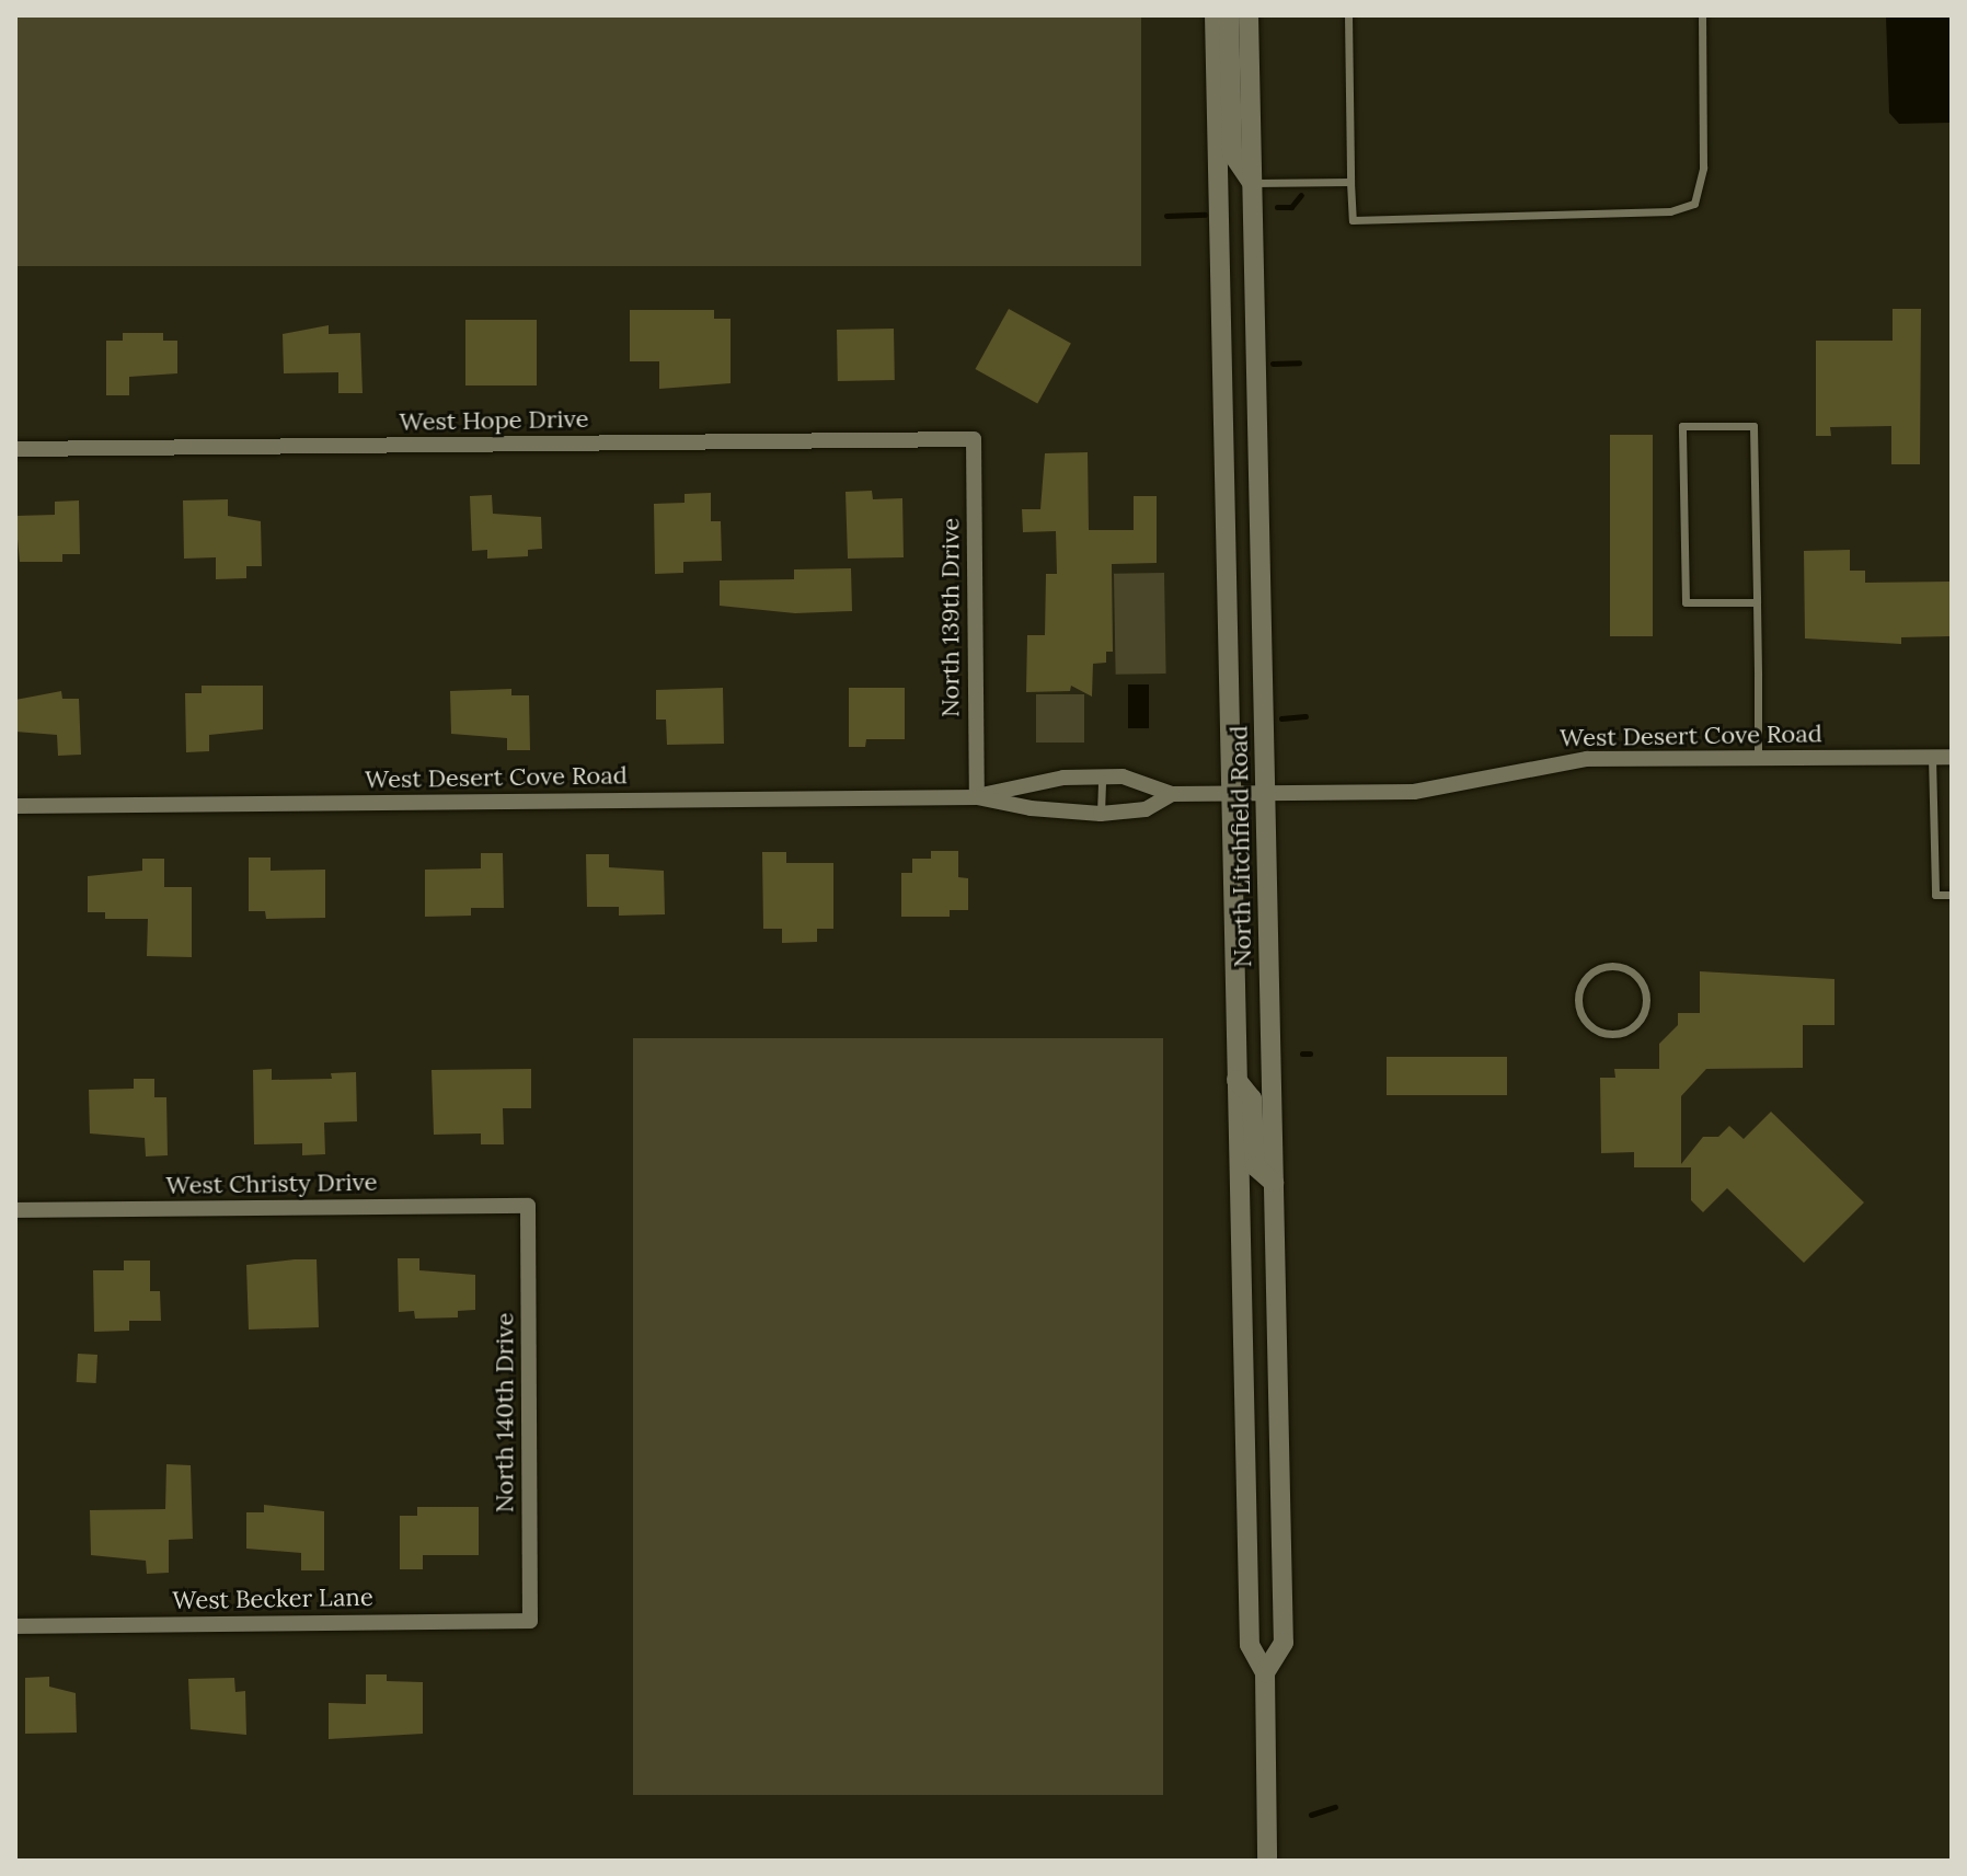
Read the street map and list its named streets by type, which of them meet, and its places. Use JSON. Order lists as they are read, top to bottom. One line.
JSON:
{"streets":{"main road":["North Litchfield Road"],"street":["West Hope Drive","North 139th Drive","West Desert Cove Road","West Christy Drive","North 140th Drive","West Becker Lane"]},"crossings":[["West Hope Drive","North 139th Drive"],["North 139th Drive","West Desert Cove Road"],["West Desert Cove Road","North Litchfield Road"],["West Christy Drive","North 140th Drive"],["North 140th Drive","West Becker Lane"]]}
